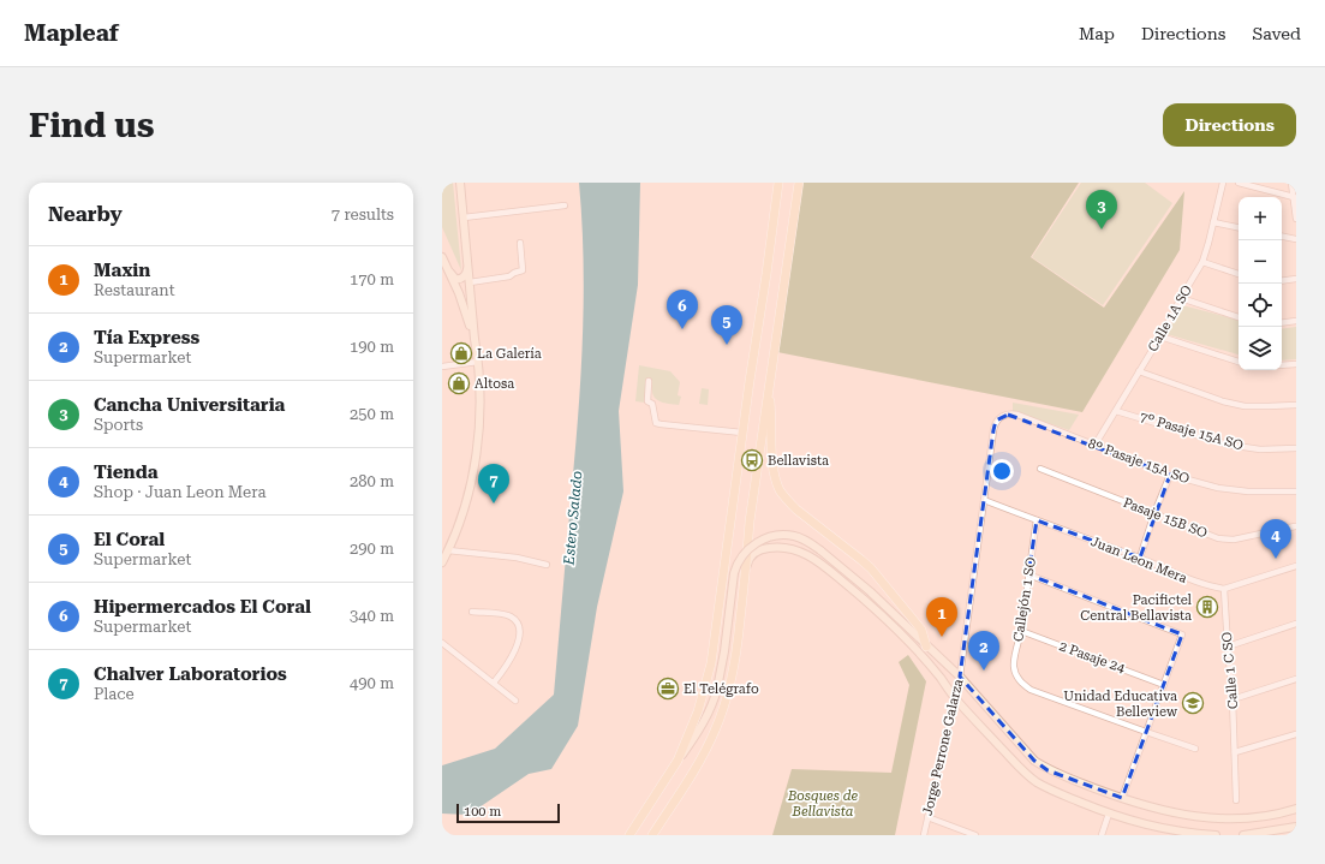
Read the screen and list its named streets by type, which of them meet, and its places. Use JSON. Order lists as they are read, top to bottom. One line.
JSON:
{"streets":{"street":["Calle 1A SO","7º Pasaje 15A SO","8º Pasaje 15A SO","Pasaje 15B SO","Juan Leon Mera","Callejón 1 SO","2 Pasaje 24","Calle 1 C SO","Jorge Perrone Galarza"]},"crossings":[["Calle 1A SO","7º Pasaje 15A SO"],["Calle 1A SO","8º Pasaje 15A SO"],["8º Pasaje 15A SO","Jorge Perrone Galarza"],["Juan Leon Mera","Callejón 1 SO"],["Juan Leon Mera","Calle 1 C SO"],["Juan Leon Mera","Jorge Perrone Galarza"],["Callejón 1 SO","2 Pasaje 24"]],"water":["Estero Salado"],"parks":["Bosques de Bellavista"],"places":{"shop":["La Galería","Altosa"],"bus stop":["Bellavista"],"building":["Pacifictel Central Bellavista"],"office":["El Telégrafo"],"school or university":["Unidad Educativa Belleview"]},"scale_bar":"100 m","page":{"header":"Mapleaf","nav":["Map","Directions","Saved"],"buttons":"Directions","title":"Find us","heading":["Nearby","7 results"],"pins":["3","6","5","7","4","1","2"],"map_buttons":["+","−"],"list":[{"mark":"1","name":"Maxin","note":"Restaurant","value":"170 m"},{"mark":"2","name":"Tía Express","note":"Supermarket","value":"190 m"},{"mark":"3","name":"Cancha Universitaria","note":"Sports","value":"250 m"},{"mark":"4","name":"Tienda","note":"Shop · Juan Leon Mera","value":"280 m"},{"mark":"5","name":"El Coral","note":"Supermarket","value":"290 m"},{"mark":"6","name":"Hipermercados El Coral","note":"Supermarket","value":"340 m"},{"mark":"7","name":"Chalver Laboratorios","note":"Place","value":"490 m"}],"scale":"100 m"}}
